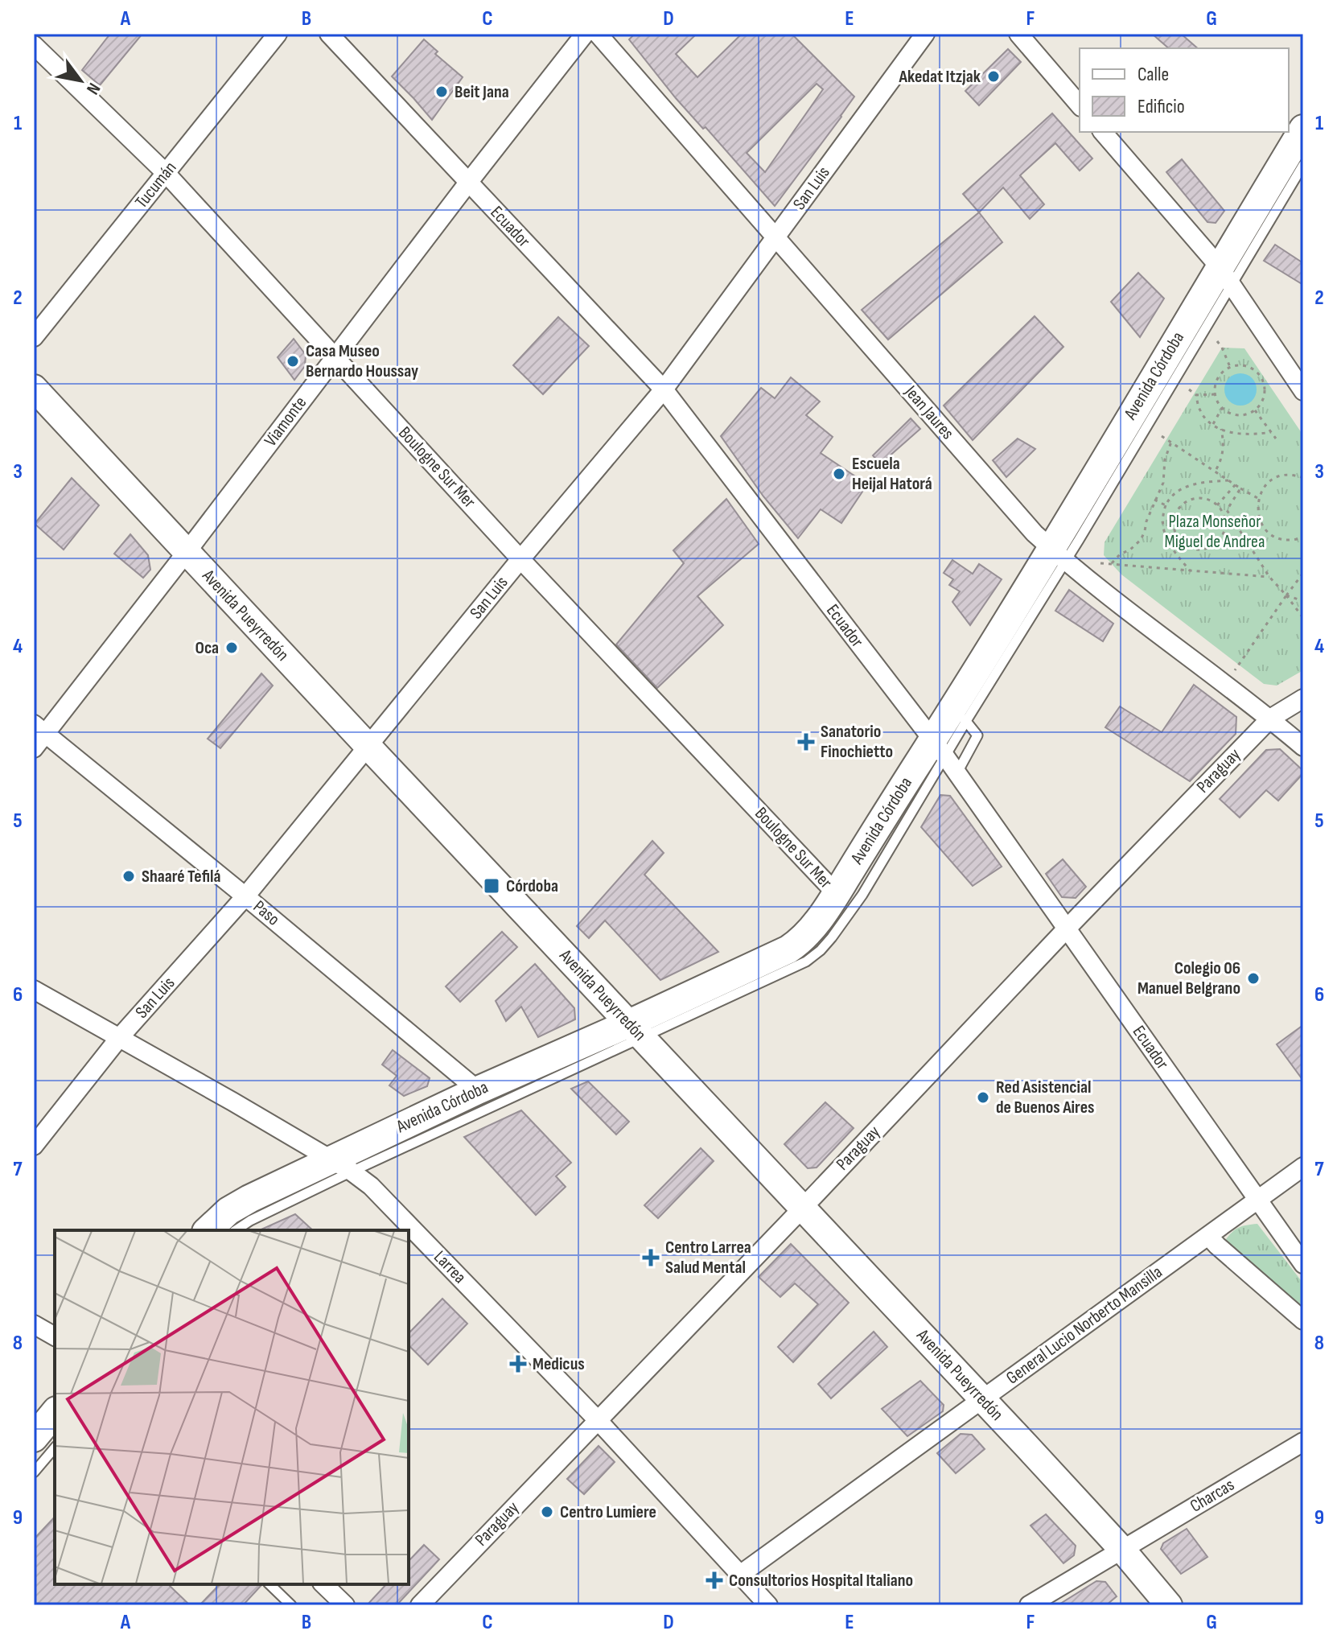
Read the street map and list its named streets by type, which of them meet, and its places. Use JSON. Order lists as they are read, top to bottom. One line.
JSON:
{"streets":{"main road":["Avenida Córdoba","Avenida Pueyrredón"],"street":["Tucumán","San Luis","Ecuador","Jean Jaures","Viamonte","Boulogne Sur Mer","Paraguay","Paso","Larrea","General Lucio Norberto Mansilla","Charcas"]},"crossings":[["Tucumán","Boulogne Sur Mer"],["San Luis","Ecuador"],["San Luis","Jean Jaures"],["San Luis","Boulogne Sur Mer"],["San Luis","Avenida Pueyrredón"],["San Luis","Paso"],["San Luis","Larrea"],["Ecuador","Avenida Córdoba"],["Ecuador","Viamonte"],["Ecuador","Paraguay"],["Ecuador","General Lucio Norberto Mansilla"],["Avenida Córdoba","Jean Jaures"],["Avenida Córdoba","Boulogne Sur Mer"],["Avenida Córdoba","Avenida Pueyrredón"],["Avenida Córdoba","Paso"],["Avenida Córdoba","Larrea"],["Jean Jaures","Paraguay"],["Viamonte","Boulogne Sur Mer"],["Viamonte","Avenida Pueyrredón"],["Viamonte","Paso"],["Avenida Pueyrredón","Paraguay"],["Avenida Pueyrredón","General Lucio Norberto Mansilla"],["Avenida Pueyrredón","Charcas"],["Paraguay","Larrea"],["Larrea","General Lucio Norberto Mansilla"]],"parks":["Plaza Monseñor Miguel de Andrea"],"places":{"other":["Akedat Itzjak","Beit Jana","Casa Museo Bernardo Houssay","Escuela Heijal Hatorá","Oca","Shaaré Tefilá","Colegio 06 Manuel Belgrano","Red Asistencial de Buenos Aires","Centro Lumiere"],"health":["Sanatorio Finochietto","Centro Larrea Salud Mental","Medicus","Consultorios Hospital Italiano"],"transit":["Córdoba"]},"legend":["Calle","Edificio"],"north":"bottom right","grid":{"columns":["A","B","C","D","E","F","G"],"rows":["1","2","3","4","5","6","7","8","9"]}}
